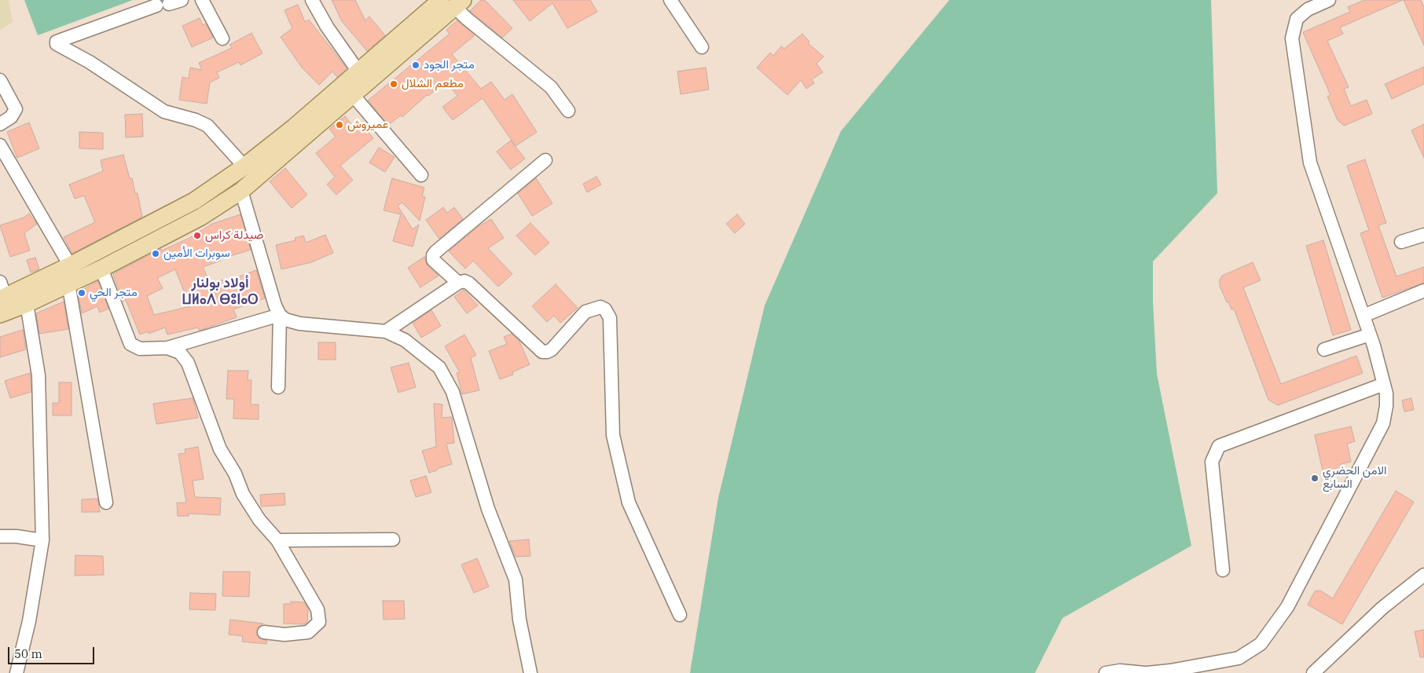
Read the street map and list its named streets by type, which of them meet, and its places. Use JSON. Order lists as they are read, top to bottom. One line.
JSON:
{"districts":["أولاد بولنار ⵡⵍⴰⴷ ⴱⵓⵏⴰⵔ"],"places":["متجر الجود","مطعم الشلال","عميروش","صيدلة كراس","سوبرات الأمين","متجر الحي","الامن الحضري السابع"],"scale_bar":"50 m"}
